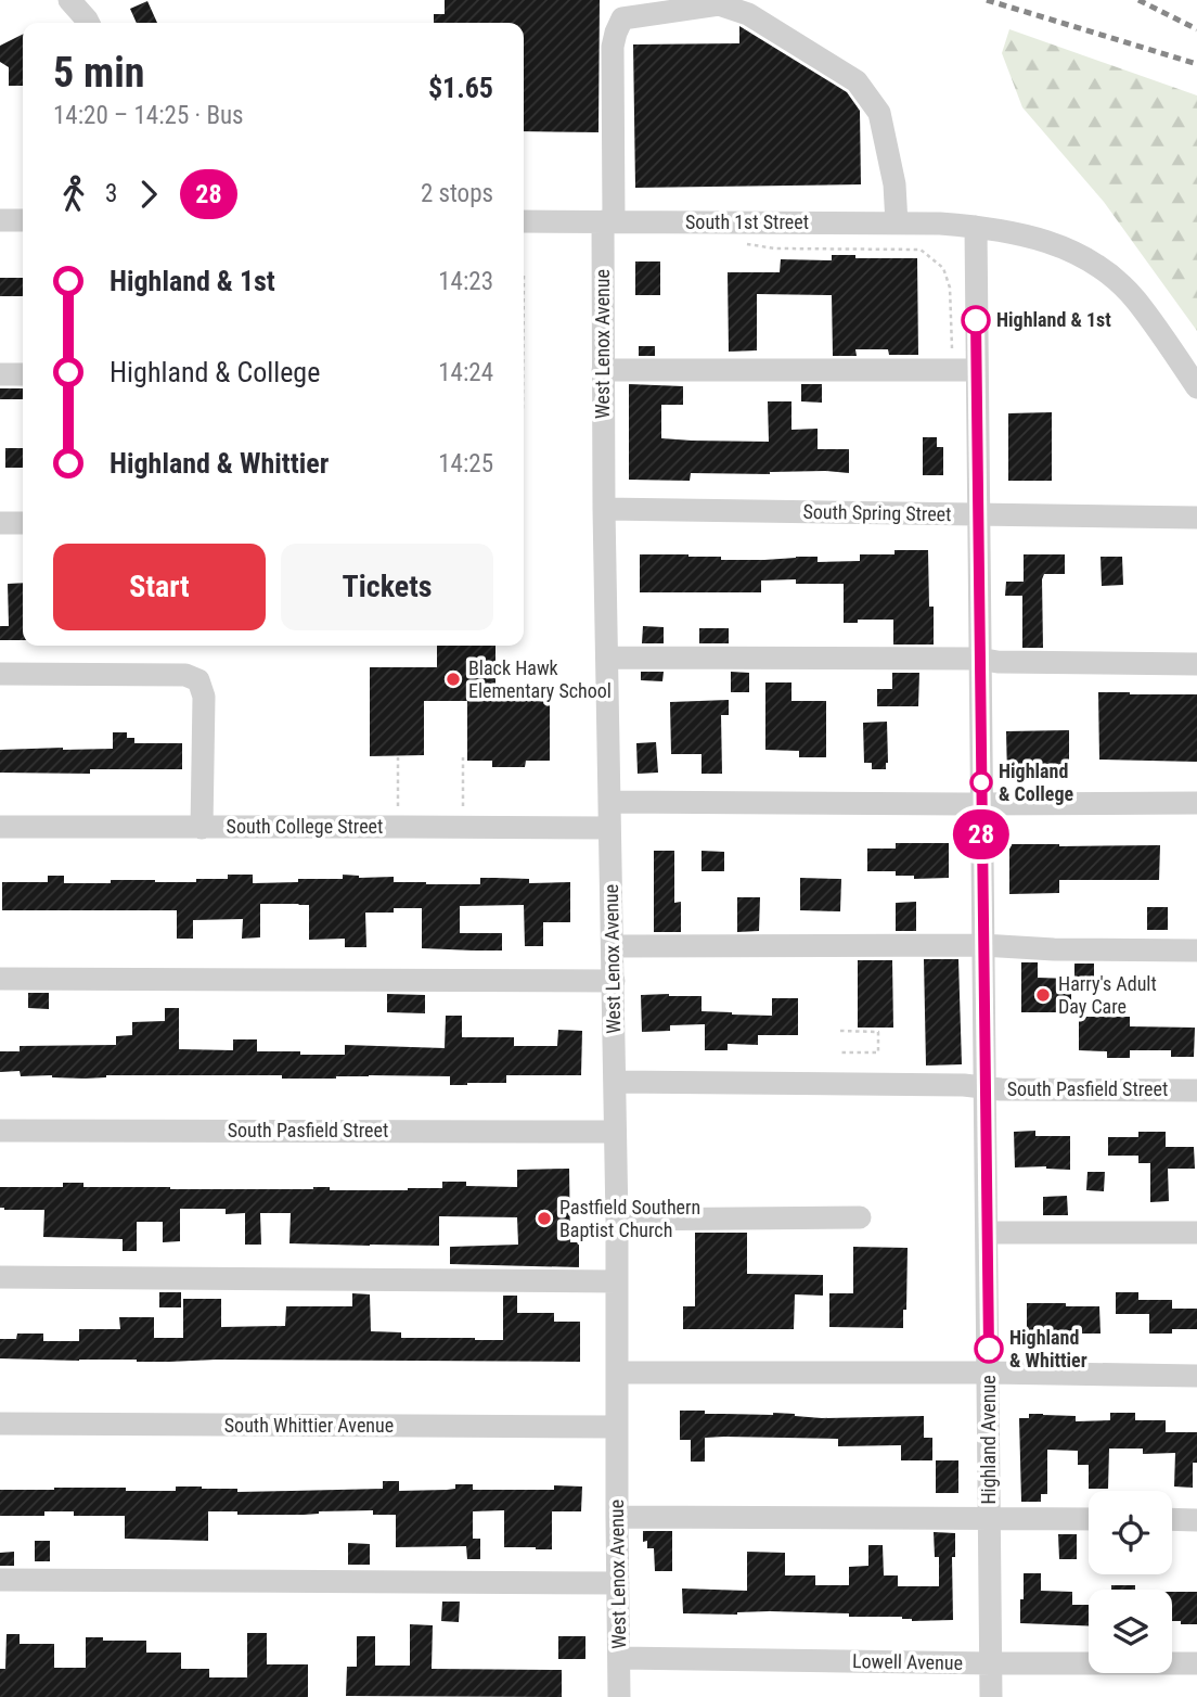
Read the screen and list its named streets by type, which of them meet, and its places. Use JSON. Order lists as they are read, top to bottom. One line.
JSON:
{"streets":{"street":["South 1st Street","West Lenox Avenue","South Spring Street","South College Street","South Pasfield Street","South Whittier Avenue","Highland Avenue","Lowell Avenue"]},"crossings":[["South 1st Street","West Lenox Avenue"],["South 1st Street","Highland Avenue"],["West Lenox Avenue","South Spring Street"],["West Lenox Avenue","South College Street"],["West Lenox Avenue","South Pasfield Street"],["West Lenox Avenue","South Whittier Avenue"],["West Lenox Avenue","Lowell Avenue"],["South Spring Street","Highland Avenue"],["South Pasfield Street","Highland Avenue"],["Highland Avenue","Lowell Avenue"]],"places":["Highland & 1st","Black Hawk Elementary School","Highland & College","Harry's Adult Day Care","Pastfield Southern Baptist Church","Highland & Whittier"],"lines":["bus line 28"],"page":{"on_map":"28","heading":["5 min","14:20 – 14:25 · Bus","$1.65"],"legs":["3","28","2 stops"],"list":[{"name":"Highland & 1st","value":"14:23"},{"name":"Highland & College","value":"14:24"},{"name":"Highland & Whittier","value":"14:25"}],"buttons":["Start","Tickets"]}}
